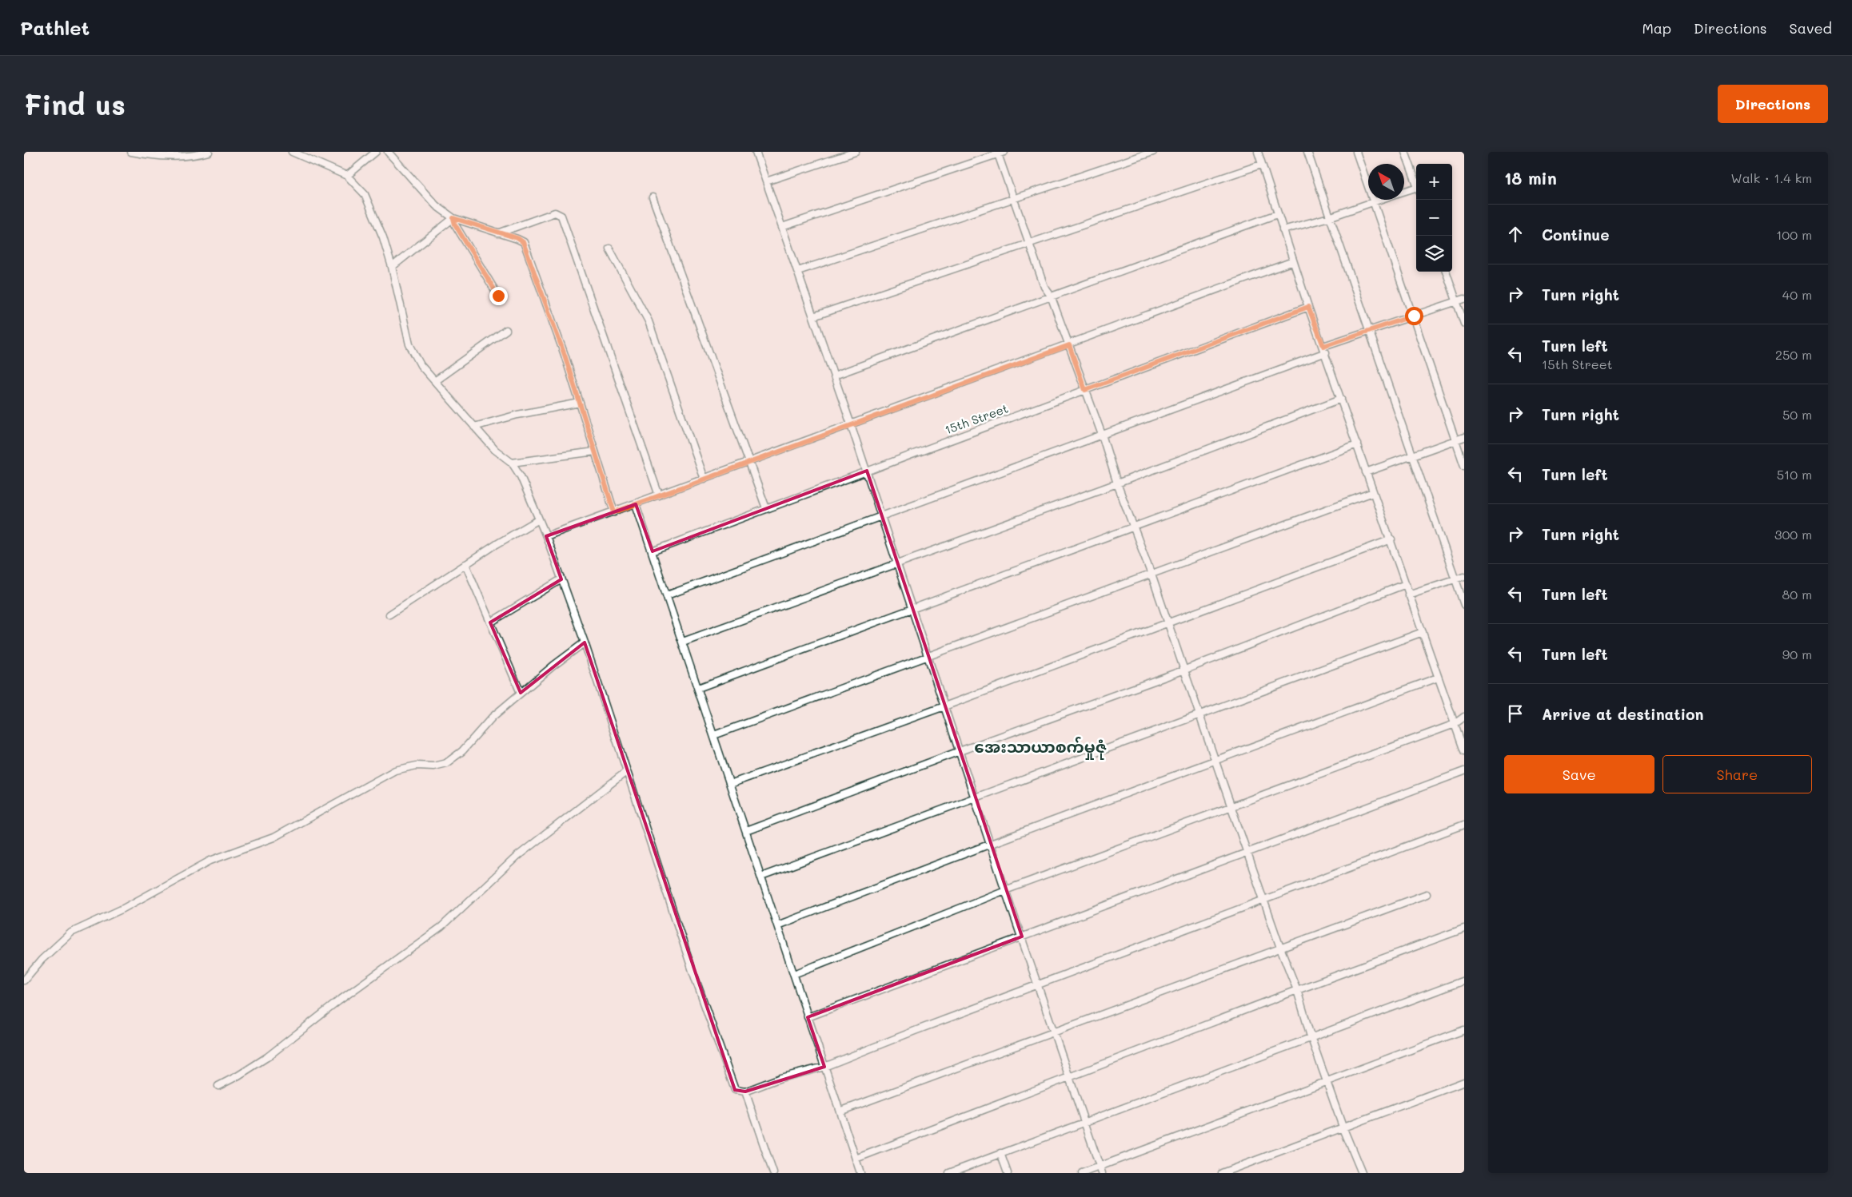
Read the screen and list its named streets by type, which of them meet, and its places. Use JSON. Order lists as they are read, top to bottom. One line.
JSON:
{"streets":{"street":["15th Street"]},"districts":["အေးသာယာစက်မှုဇုံ"],"north":"top left","page":{"header":"Pathlet","nav":["Map","Directions","Saved"],"buttons":["Directions",["Save","Share"]],"title":"Find us","heading":["18 min","Walk · 1.4 km"],"map_buttons":["+","−"],"list":[["Continue","100 m"],["Turn right","40 m"],["Turn left","15th Street","250 m"],["Turn right","50 m"],["Turn left","510 m"],["Turn right","300 m"],["Turn left","80 m"],["Turn left","90 m"],"Arrive at destination"]}}
